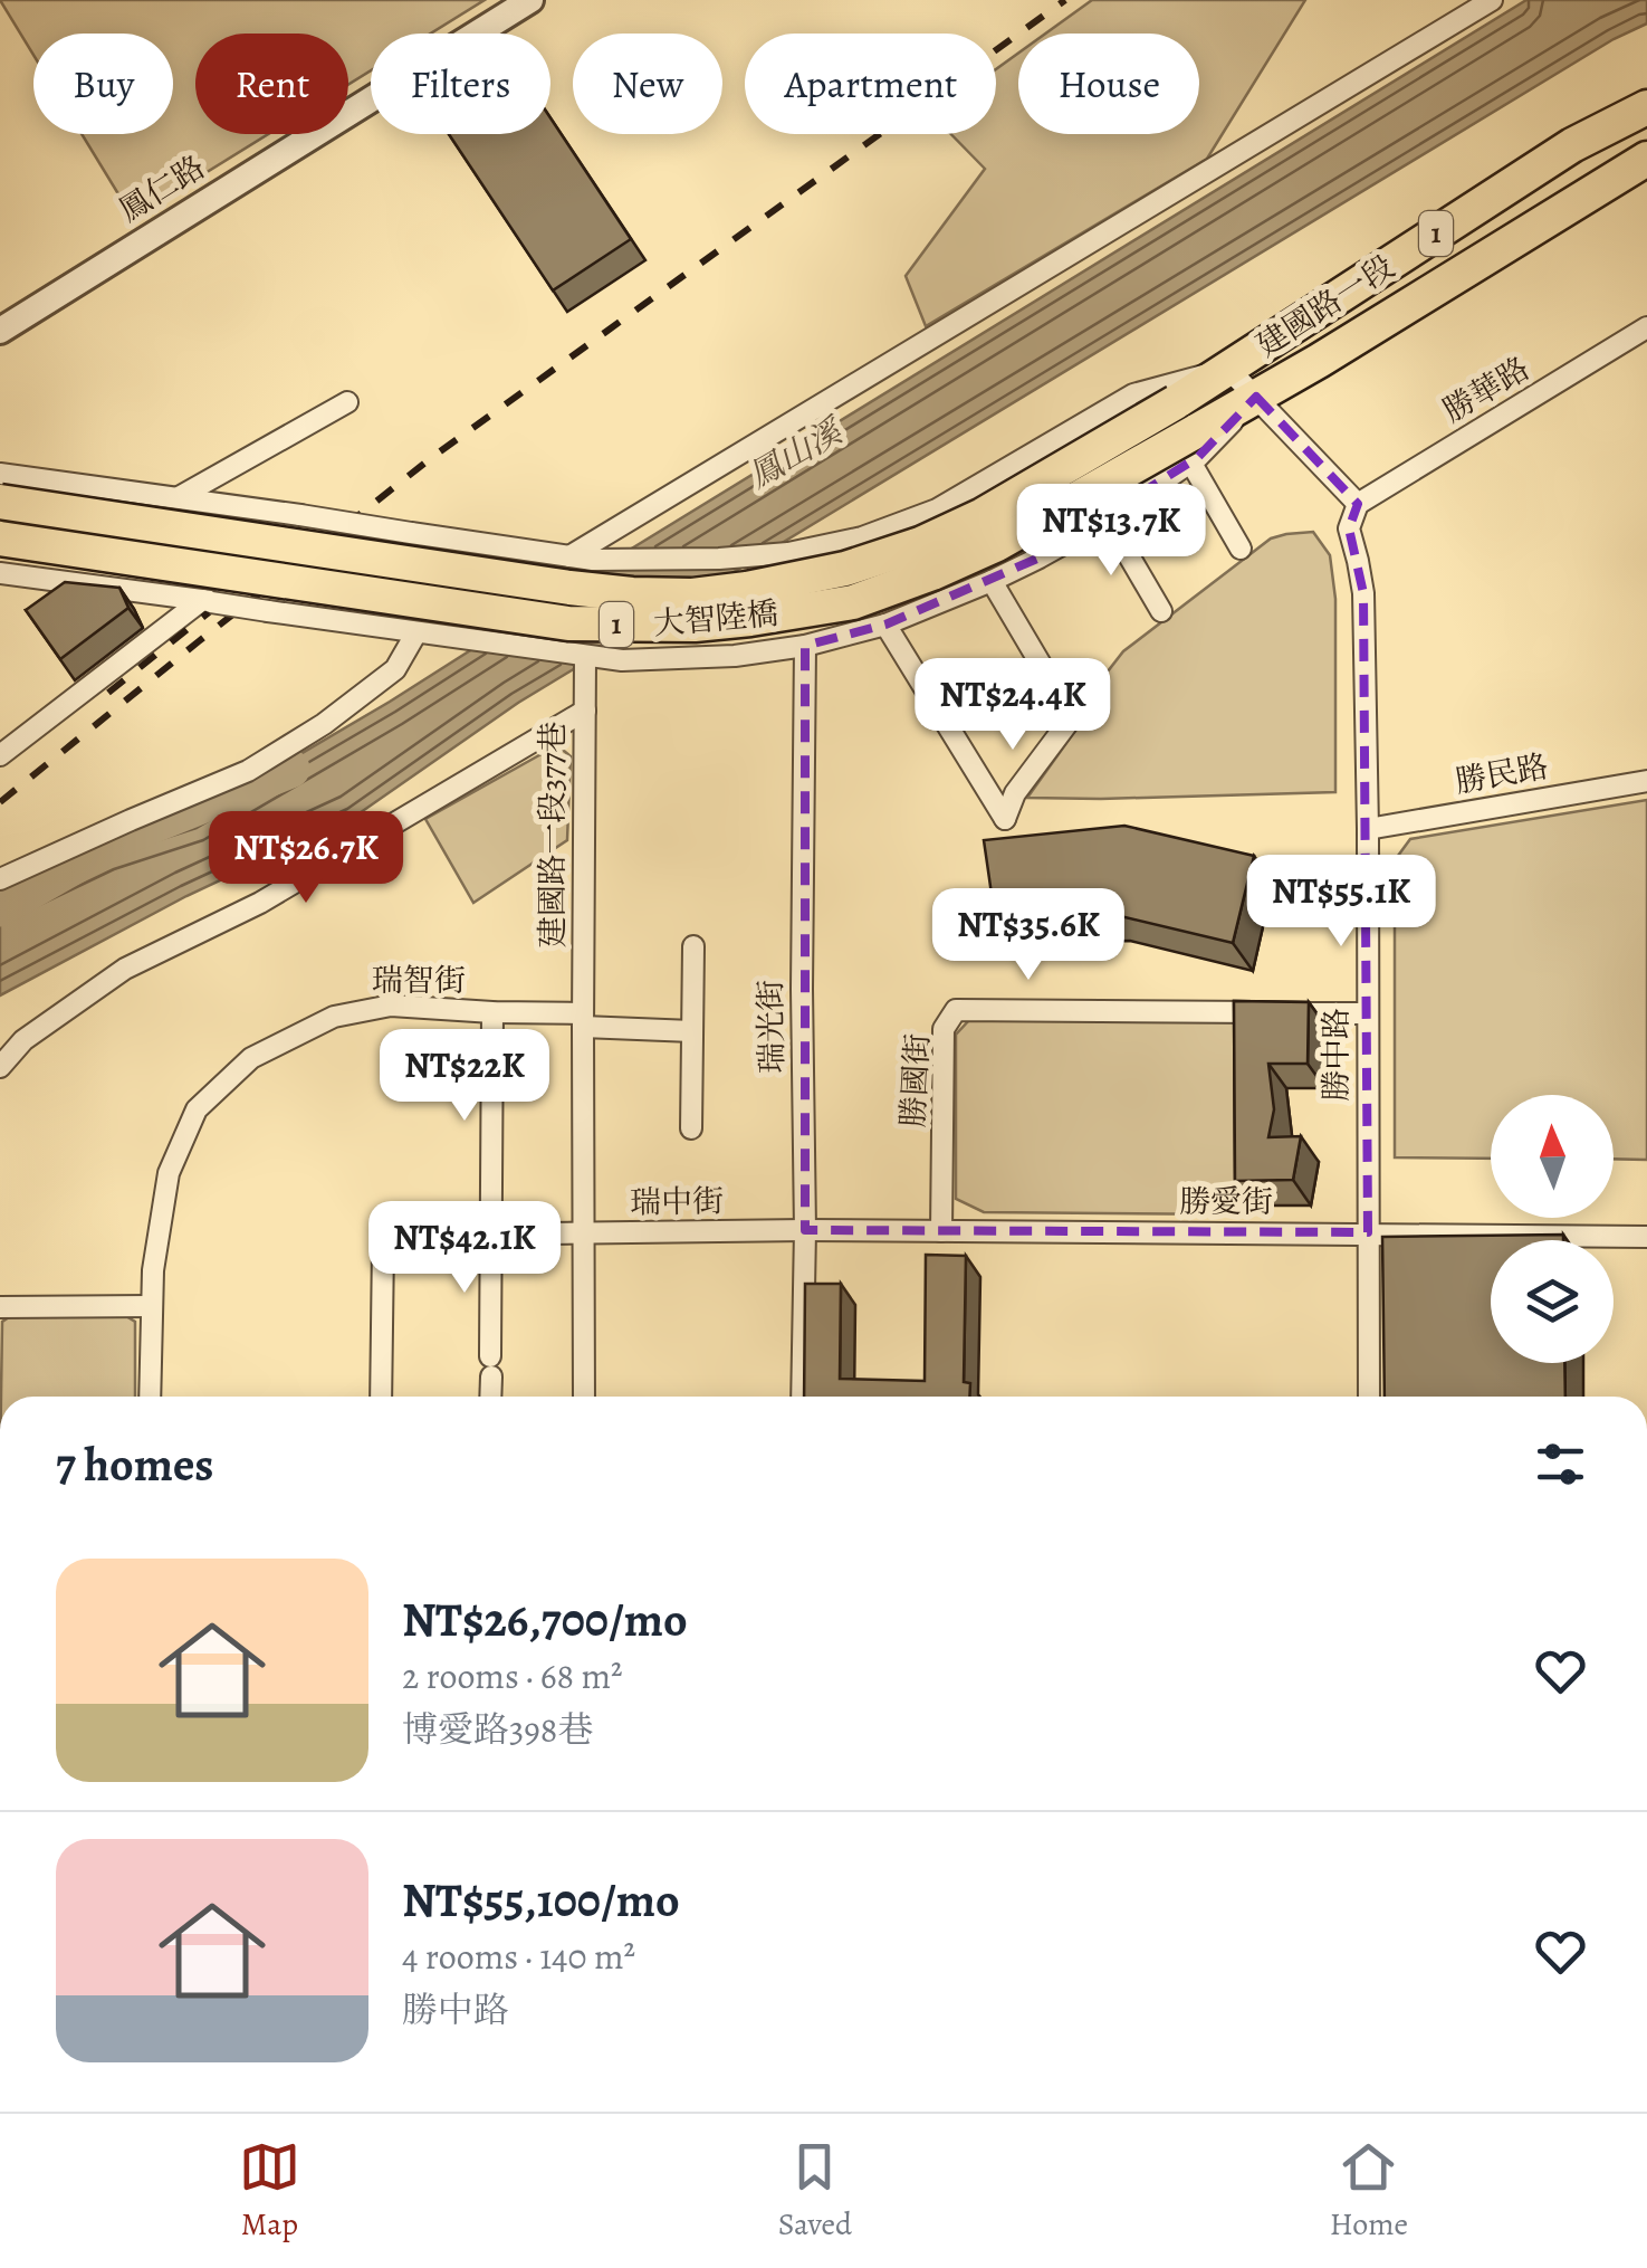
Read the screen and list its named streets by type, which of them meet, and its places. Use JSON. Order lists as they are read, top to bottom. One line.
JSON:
{"streets":{"main road":["1","建國路一段","大智陸橋"],"street":["鳳仁路","勝華路","勝民路","建國路一段377巷","瑞智街","瑞光街","勝中路","勝國街","瑞中街","勝愛街"]},"crossings":[["建國路一段","大智陸橋"],["勝華路","勝中路"],["勝民路","勝中路"],["建國路一段377巷","瑞智街"],["瑞光街","瑞中街"],["瑞光街","勝愛街"],["勝中路","勝國街"],["勝中路","勝愛街"],["勝國街","勝愛街"],["瑞中街","勝愛街"]],"water":["鳳山溪"],"north":"top","page":{"chip":["Buy","Rent","Filters","New","Apartment","House"],"price":["NT$13.7K","NT$24.4K","NT$26.7K","NT$55.1K","NT$35.6K","NT$22K","NT$42.1K"],"heading":"7 homes","list":[{"name":"NT$26,700/mo","note":"2 rooms · 68 m² · 博愛路398巷"},{"name":"NT$55,100/mo","note":"4 rooms · 140 m² · 勝中路"}],"tabs":["Map","Saved","Home"]}}
